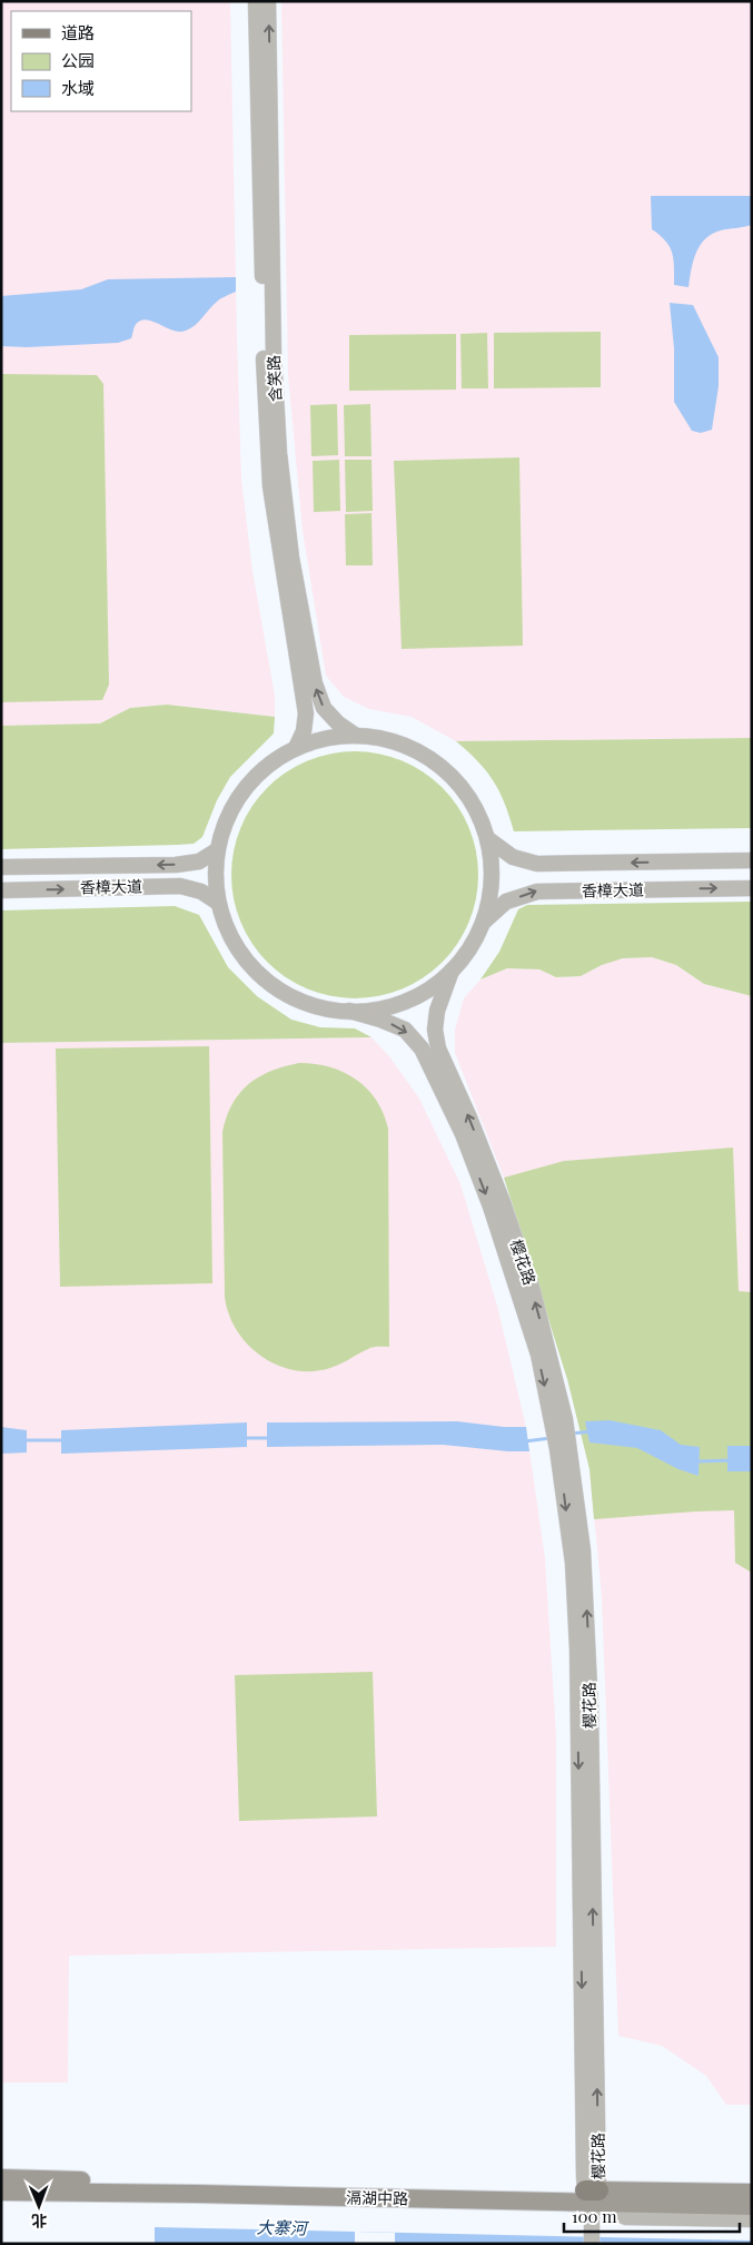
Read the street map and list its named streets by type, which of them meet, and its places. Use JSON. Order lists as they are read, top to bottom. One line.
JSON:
{"streets":{"main road":["滆湖中路"],"street":["含笑路","香樟大道","樱花路"]},"crossings":[["樱花路","滆湖中路"]],"water":["大寨河"],"legend":["道路","公园","水域"],"scale_bar":"100 m","north":"bottom"}
